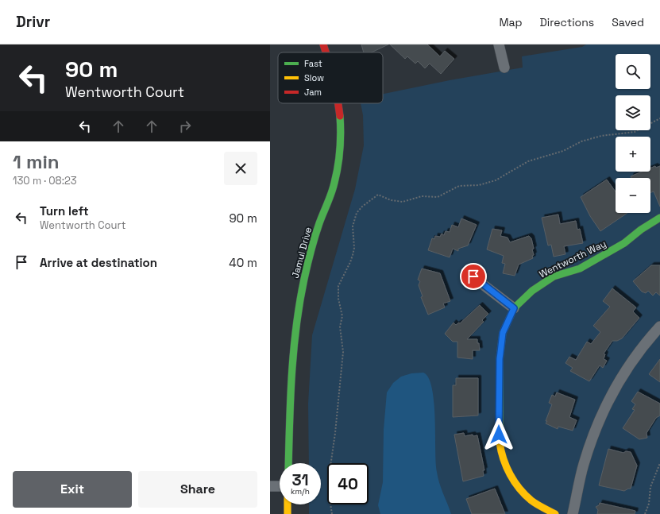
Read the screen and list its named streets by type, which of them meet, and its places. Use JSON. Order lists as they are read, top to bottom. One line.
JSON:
{"streets":{"street":["Jamul Drive","Wentworth Way"]},"legend":["Fast","Slow","Jam"],"page":{"header":"Drivr","nav":["Map","Directions","Saved"],"turn":["90 m","Wentworth Court"],"map_buttons":["+","−"],"heading":["1 min","130 m · 08:23"],"list":[{"name":"Turn left","note":"Wentworth Court","value":"90 m"},{"name":"Arrive at destination","value":"40 m"}],"speed":"31 km/h","limit":"40","buttons":["Exit","Share"]}}
